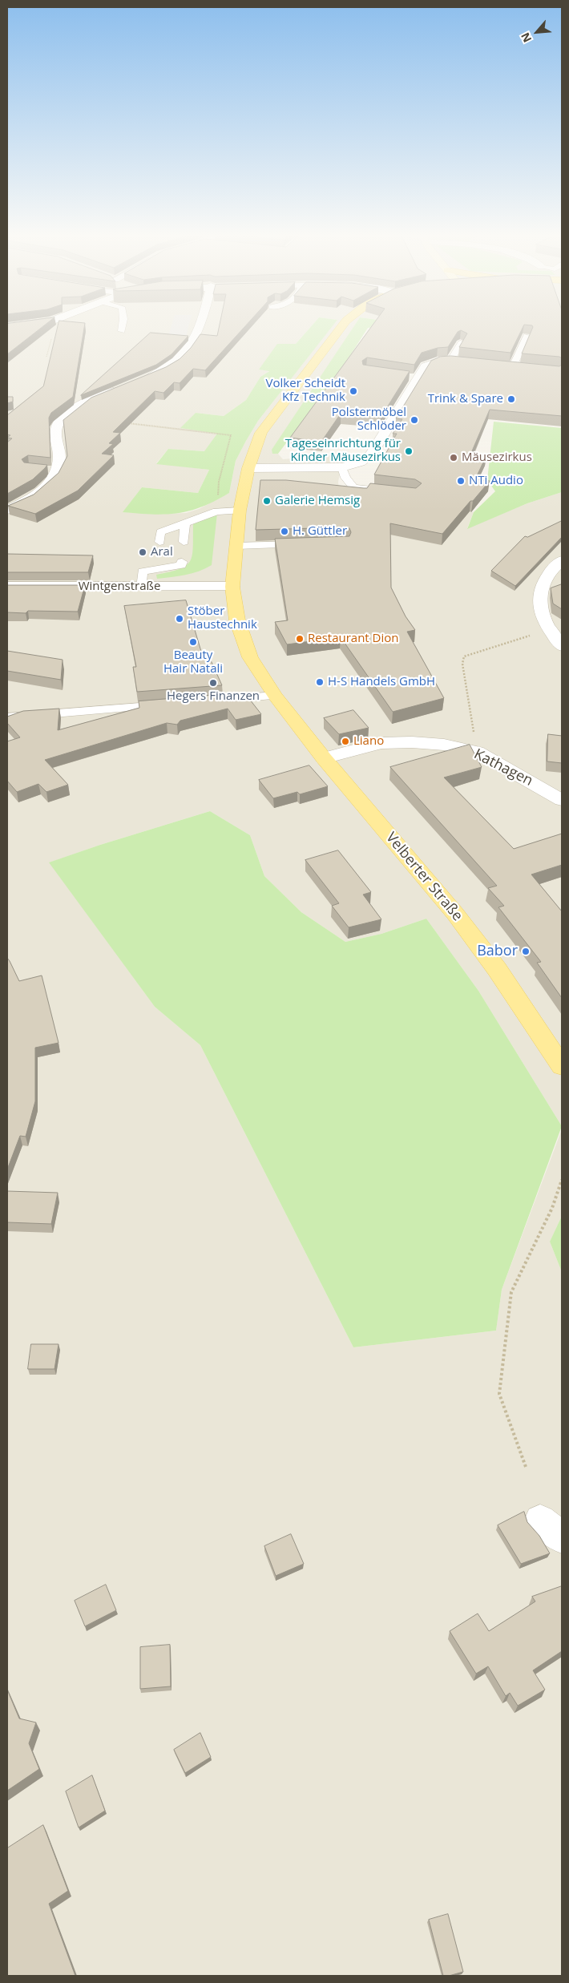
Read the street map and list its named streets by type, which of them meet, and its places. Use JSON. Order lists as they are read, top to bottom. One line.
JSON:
{"streets":{"main road":["Velberter Straße"],"street":["Wintgenstraße","Kathagen"]},"crossings":[["Wintgenstraße","Velberter Straße"],["Kathagen","Velberter Straße"]],"places":["Volker Scheidt Kfz Technik","Trink & Spare","Polstermöbel Schlöder","Tageseinrichtung für Kinder Mäusezirkus","Mäusezirkus","NTi Audio","Galerie Hemsig","H. Güttler","Aral","Stöber Haustechnik","Restaurant Dion","Beauty Hair Natali","H-S Handels GmbH","Hegers Finanzen","Liano","Babor"],"north":"bottom left"}
